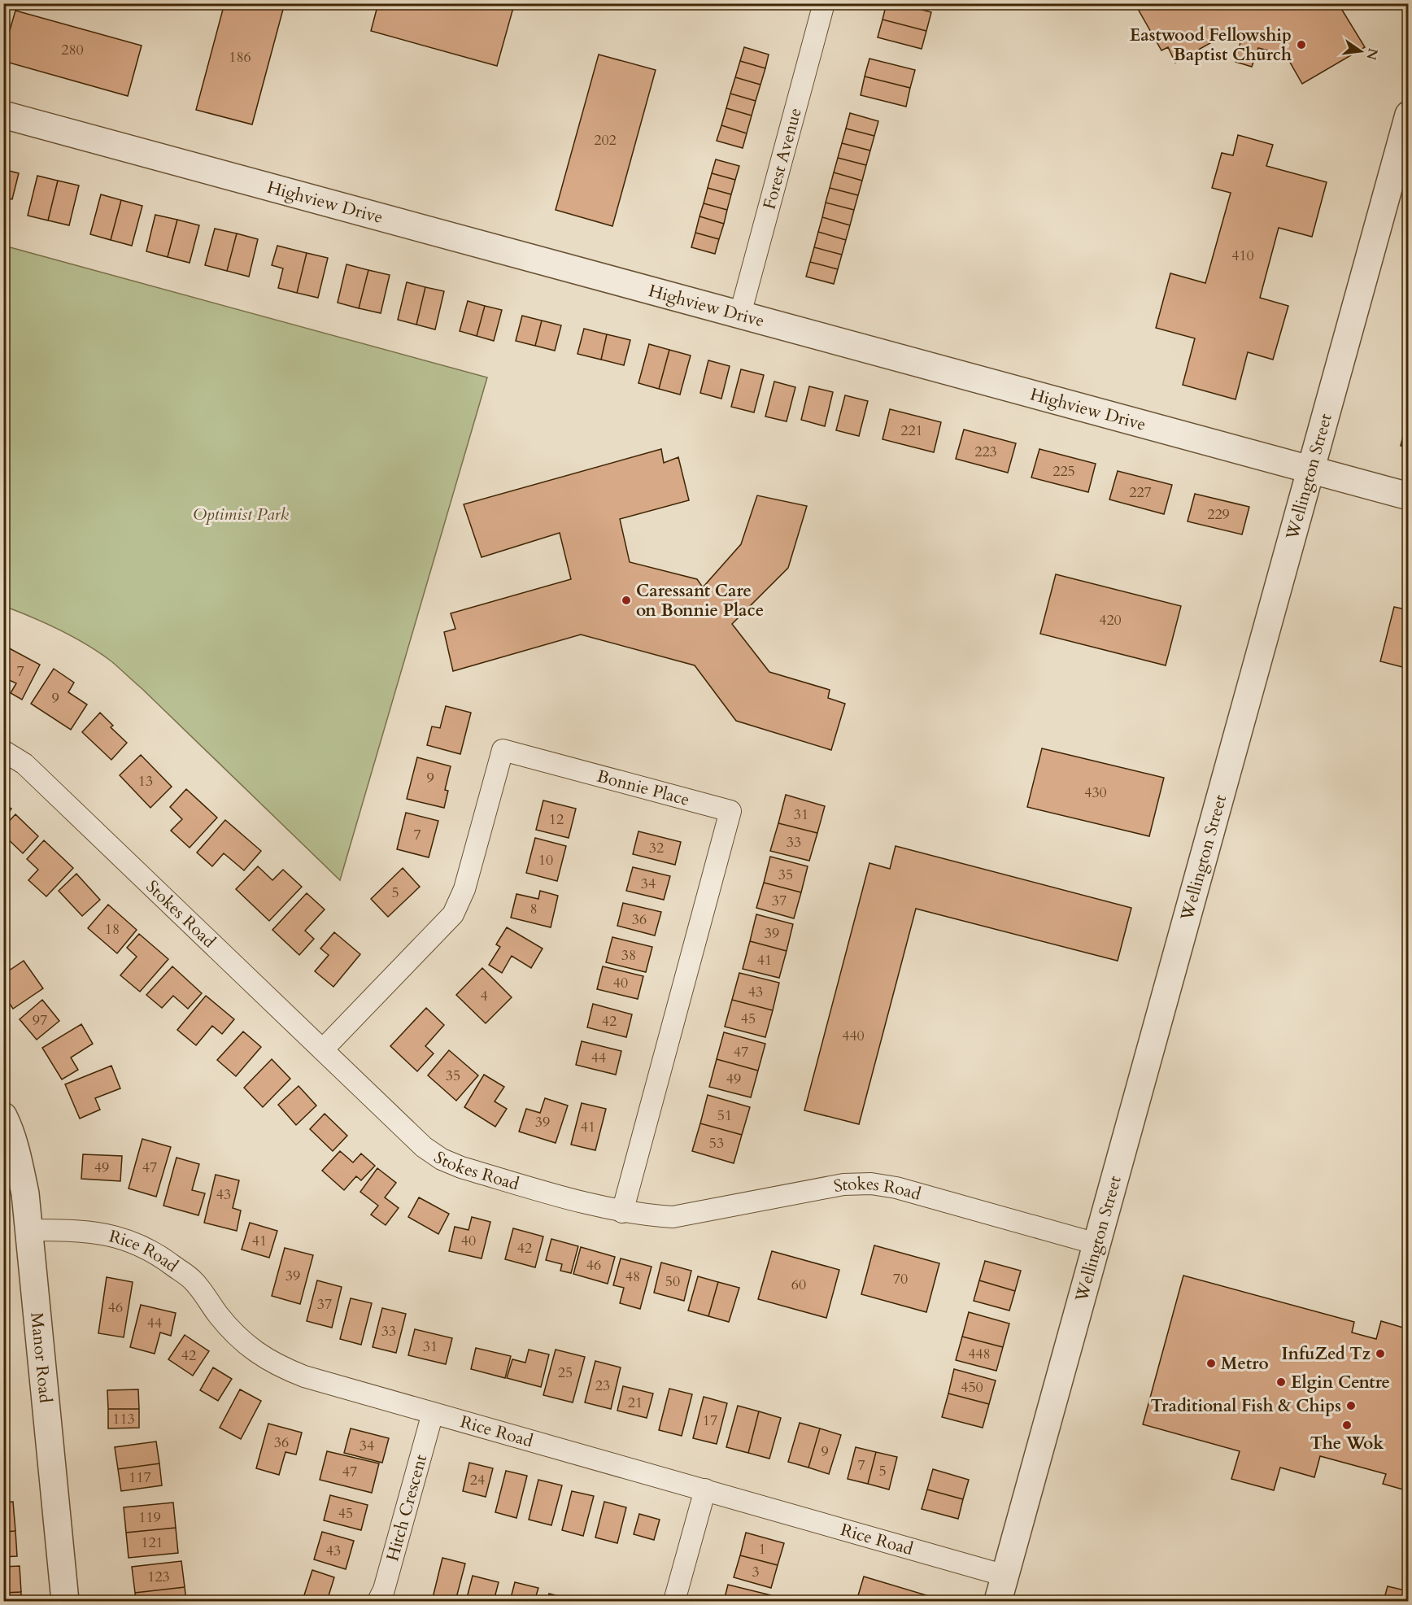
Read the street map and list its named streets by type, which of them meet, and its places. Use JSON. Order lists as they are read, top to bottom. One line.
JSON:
{"streets":{"street":["Forest Avenue","Highview Drive","Wellington Street","Bonnie Place","Stokes Road","Rice Road","Manor Road","Hitch Crescent"]},"crossings":[["Forest Avenue","Highview Drive"],["Highview Drive","Wellington Street"],["Wellington Street","Stokes Road"],["Wellington Street","Rice Road"],["Bonnie Place","Stokes Road"],["Rice Road","Manor Road"],["Rice Road","Hitch Crescent"]],"parks":["Optimist Park"],"places":["Eastwood Fellowship Baptist Church","Caressant Care on Bonnie Place","InfuZed Tz","Metro","Elgin Centre","Traditional Fish & Chips","The Wok"],"house_numbers":["280","186","202","410","221","223","225","227","229","420","7","9","9","13","430","31","12","7","33","32","10","35","34","5","37","8","36","18","39","38","41","40","43","4","45","97","42","440","47","44","35","49","51","39","41","53","49","47","43","41","40","42","46","39","48","70","50","60","37","46","44","33","31","448","42","25","23","450","21","113","17","36","34","9","7","5","47","117","24","45","119","121","1","43","3","123"],"north":"right"}
